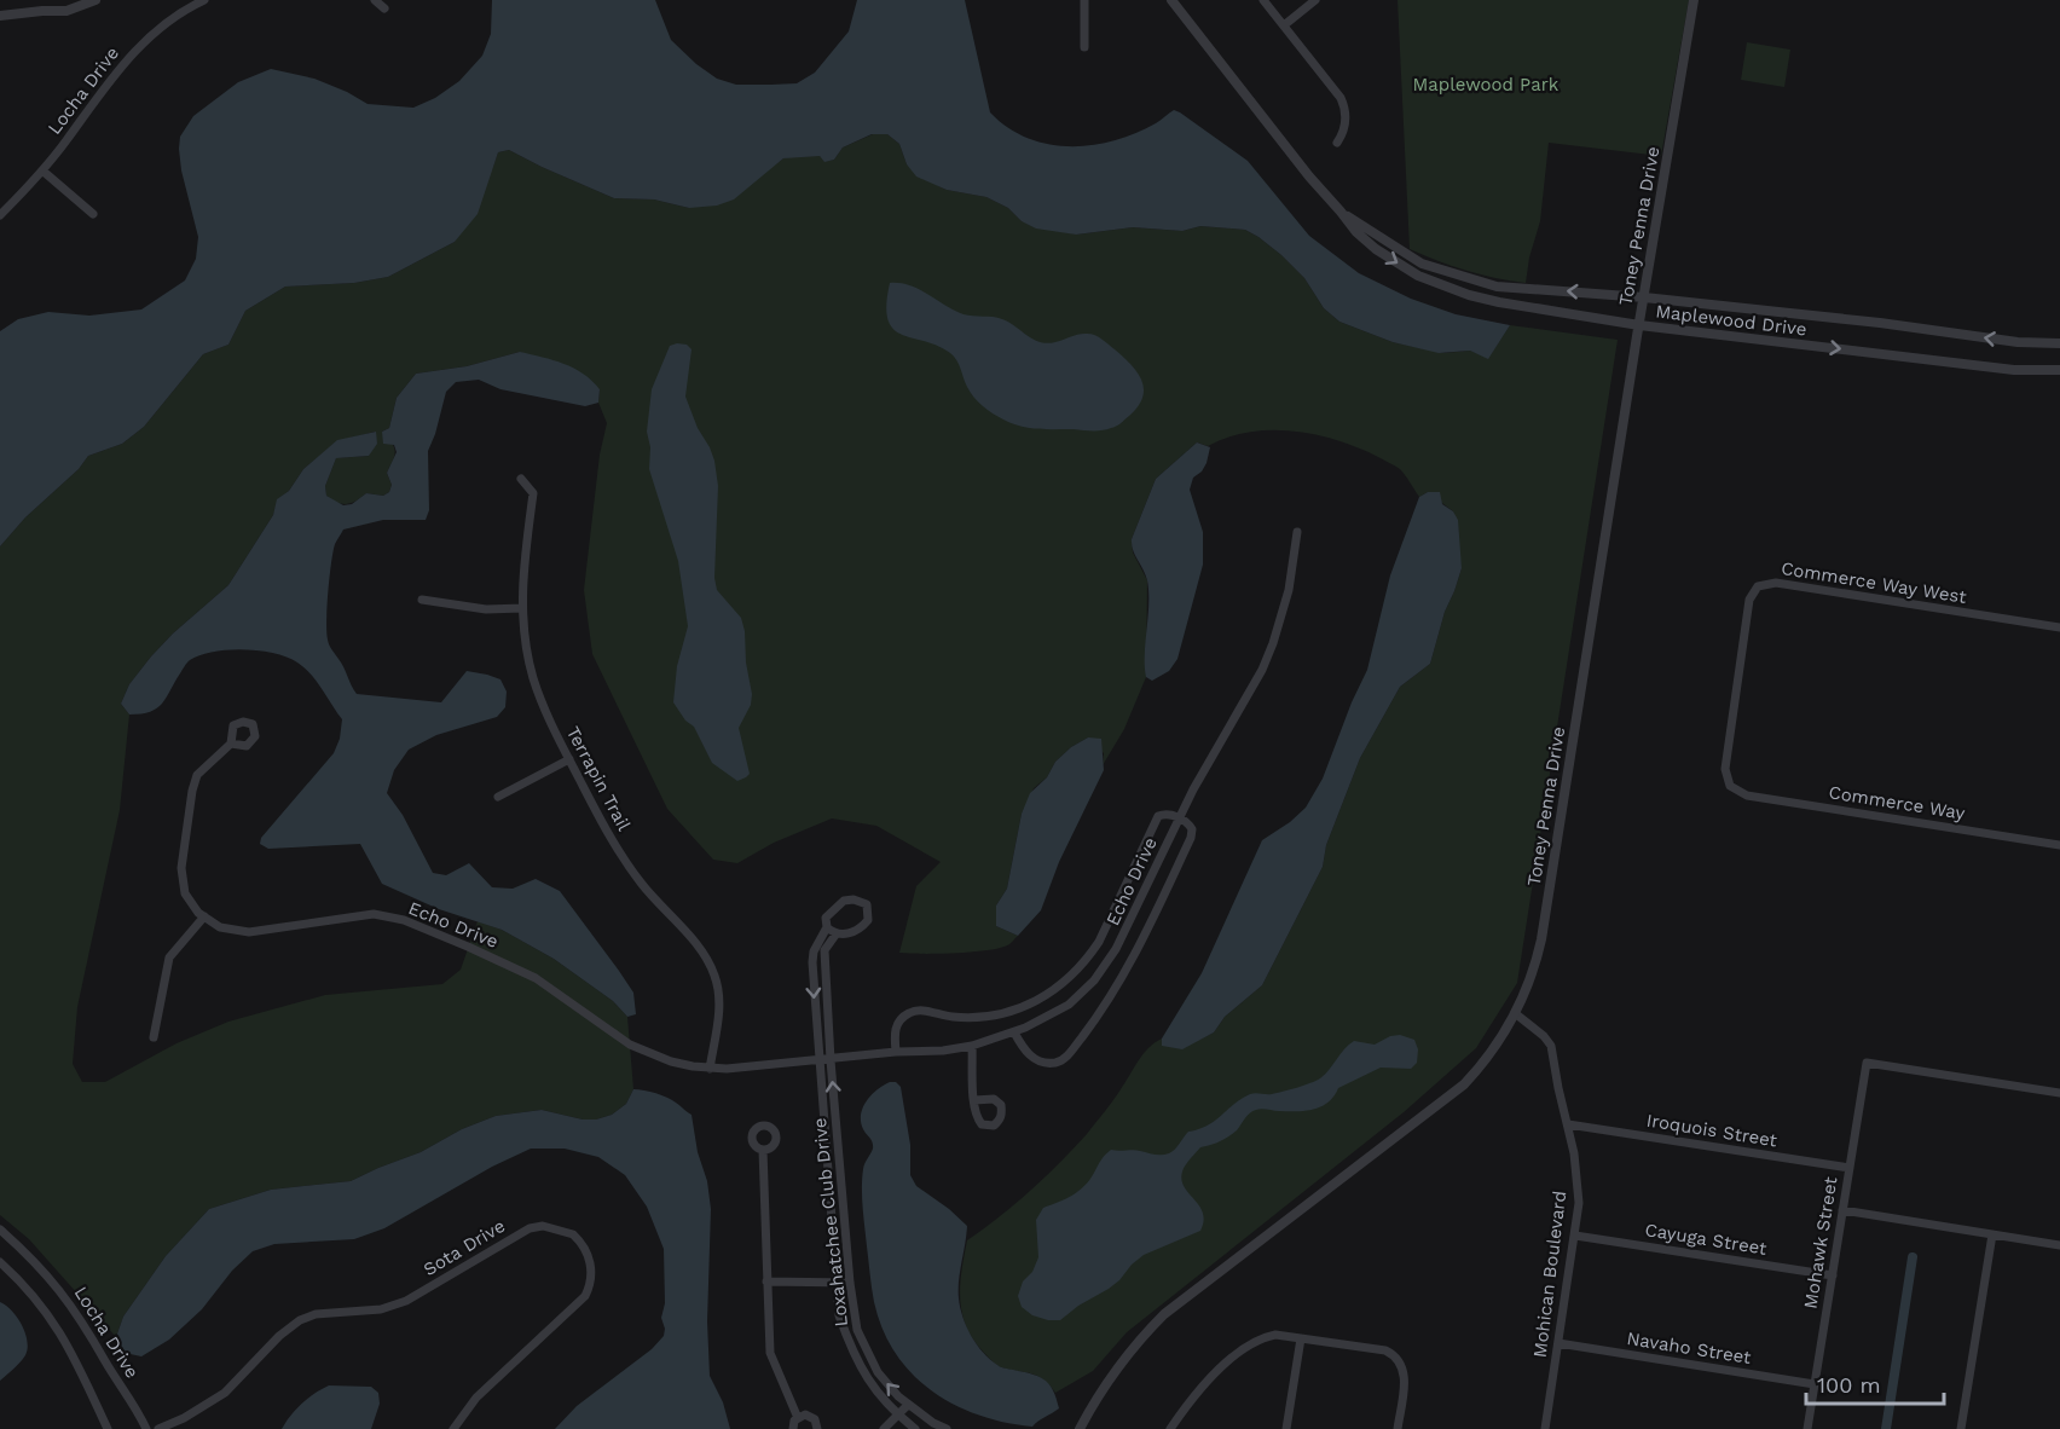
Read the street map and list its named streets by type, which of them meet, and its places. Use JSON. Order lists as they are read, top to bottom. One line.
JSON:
{"streets":{"street":["Locha Drive","Toney Penna Drive","Maplewood Drive","Commerce Way West","Terrapin Trail","Commerce Way","Echo Drive","Iroquois Street","Loxahatchee Club Drive","Cayuga Street","Mohawk Street","Sota Drive","Mohican Boulevard","Navaho Street"]},"crossings":[["Toney Penna Drive","Maplewood Drive"],["Toney Penna Drive","Mohican Boulevard"],["Commerce Way West","Commerce Way"],["Terrapin Trail","Echo Drive"],["Echo Drive","Loxahatchee Club Drive"],["Iroquois Street","Mohawk Street"],["Iroquois Street","Mohican Boulevard"],["Cayuga Street","Mohawk Street"],["Cayuga Street","Mohican Boulevard"],["Mohawk Street","Navaho Street"],["Mohican Boulevard","Navaho Street"]],"parks":["Maplewood Park"],"scale_bar":"100 m"}
